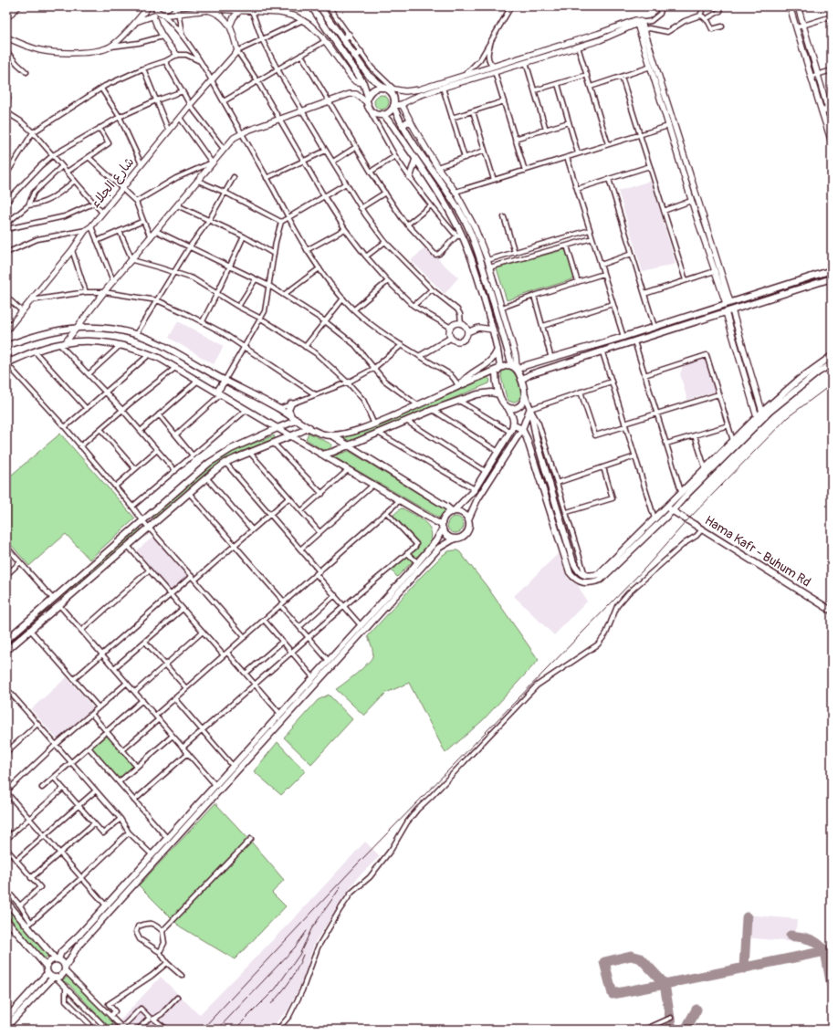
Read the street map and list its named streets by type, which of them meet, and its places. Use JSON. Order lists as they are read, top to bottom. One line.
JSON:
{"streets":{"main road":["شارع الجلاء","Hama Kafr - Buhum Rd"]}}
